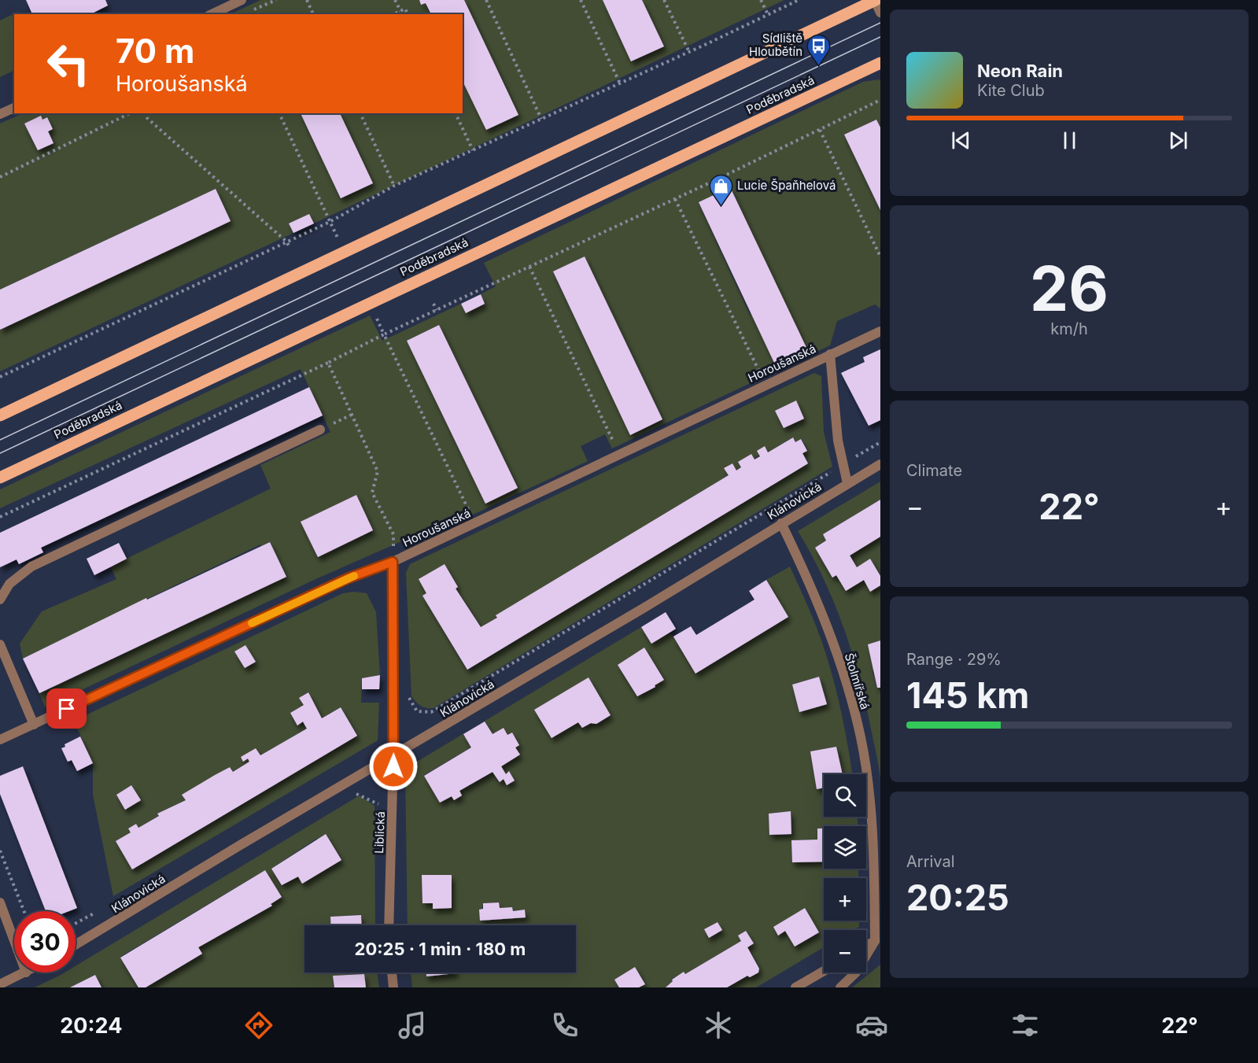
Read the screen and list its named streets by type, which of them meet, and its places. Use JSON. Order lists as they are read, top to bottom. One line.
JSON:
{"streets":{"main road":["Poděbradská"],"street":["Horoušanská","Klánovická","Štolmířská","Liblická"]},"crossings":[["Horoušanská","Liblická"],["Klánovická","Štolmířská"],["Klánovická","Liblická"]],"places":{"bus stop":["Sídliště Hloubětín"],"shop":["Lucie Špaňhelová"]},"page":{"turn":["70 m","Horoušanská"],"song":["Neon Rain","Kite Club"],"tile":[["26","km/h"],"Climate",["Range · 29%","145 km"],["Arrival","20:25"]],"heat":["−","22°","+"],"map_buttons":["+","−"],"limit":"30","trip":"20:25 · 1 min · 180 m","tabs":["20:24","22°"]}}
